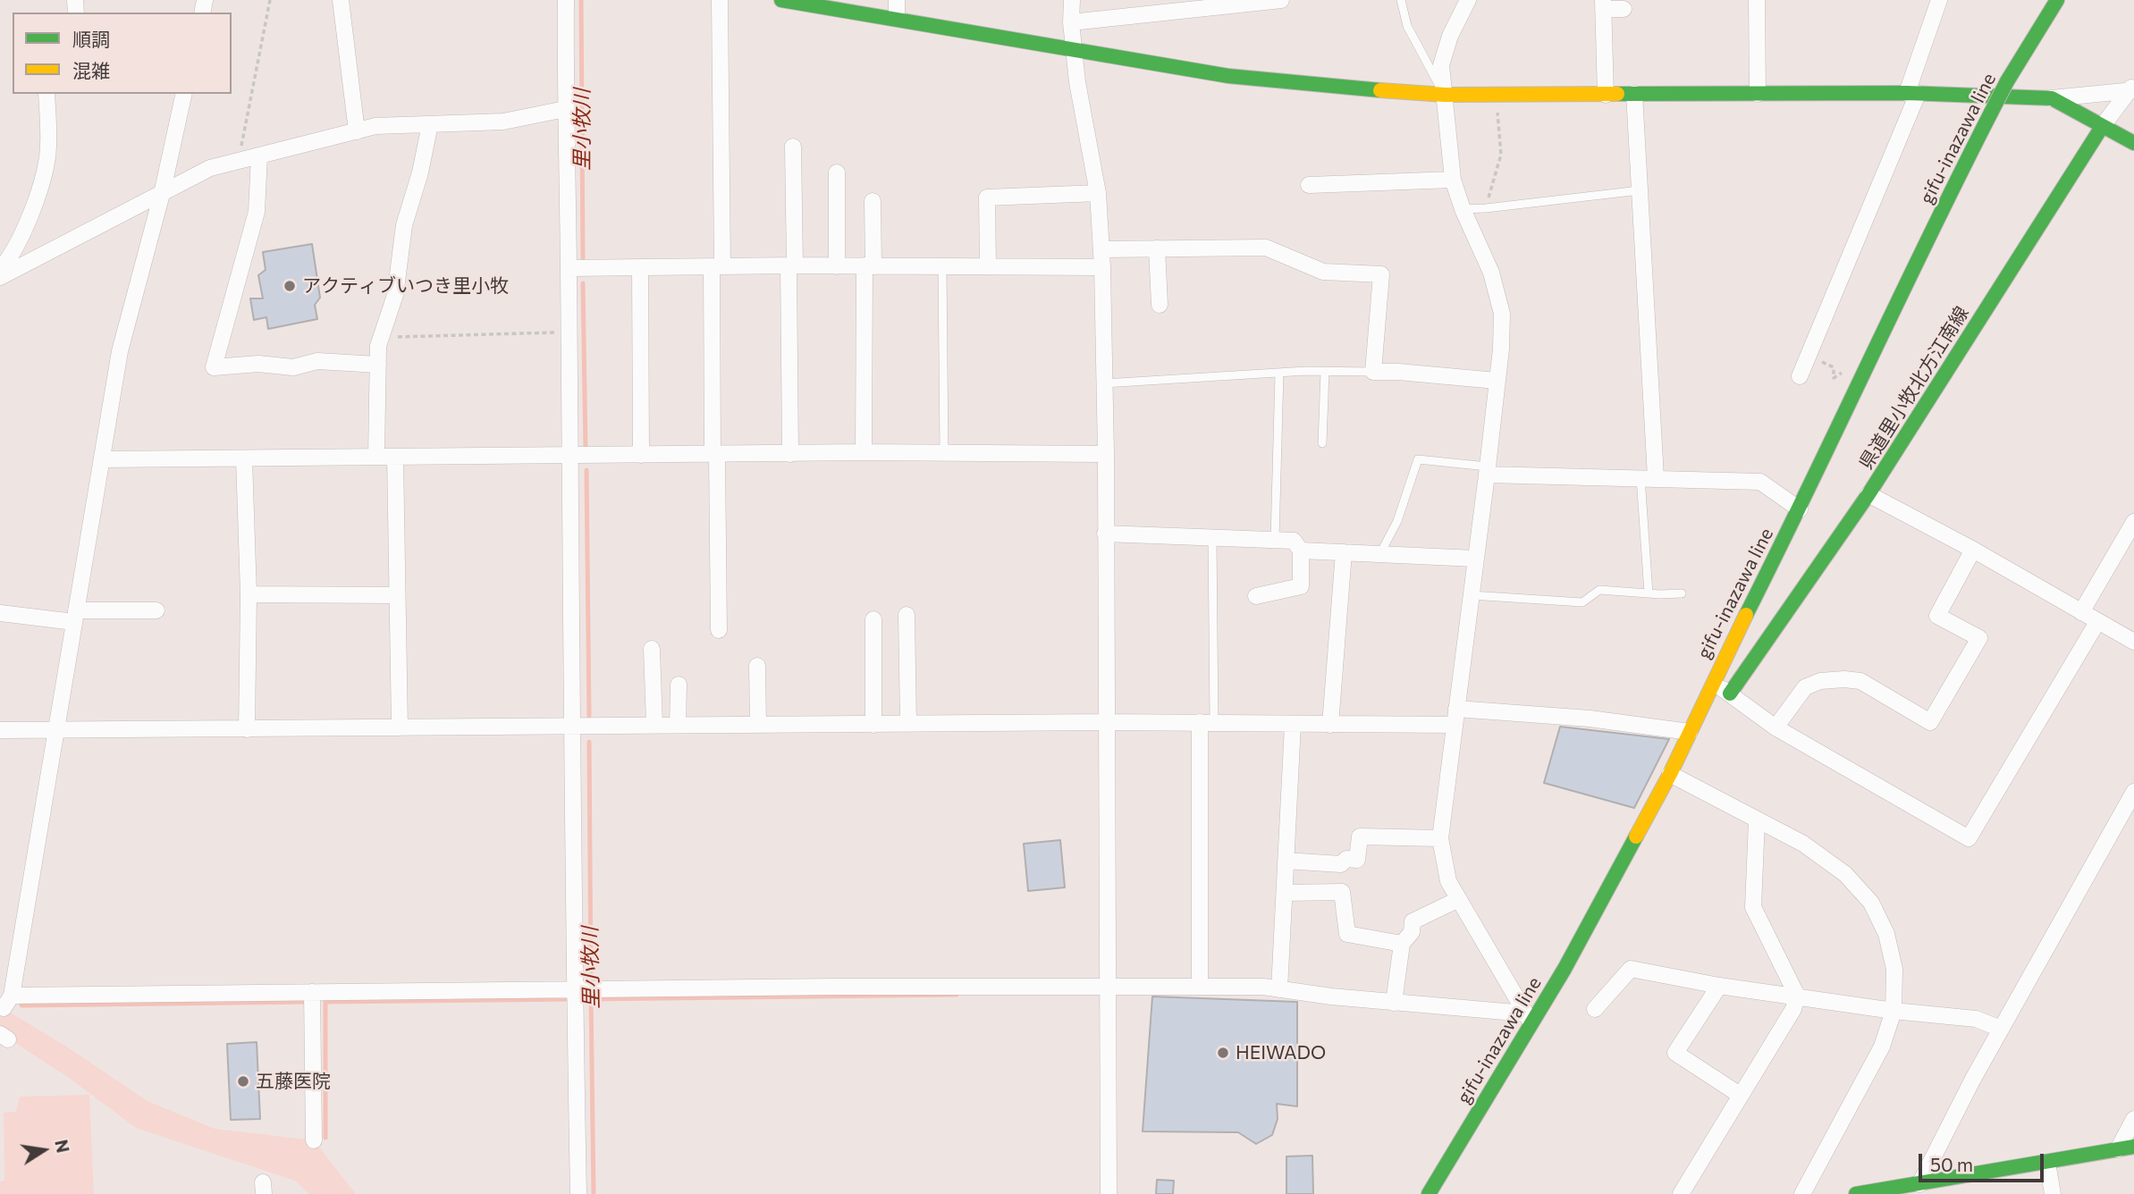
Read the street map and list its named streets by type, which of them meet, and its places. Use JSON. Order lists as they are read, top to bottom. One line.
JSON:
{"streets":{"main road":["gifu-inazawa line","県道里小牧北方江南線"]},"water":["里小牧川"],"places":["アクティブいつき里小牧","HEIWADO","五藤医院"],"legend":["順調","混雑"],"scale_bar":"50 m","north":"right"}
